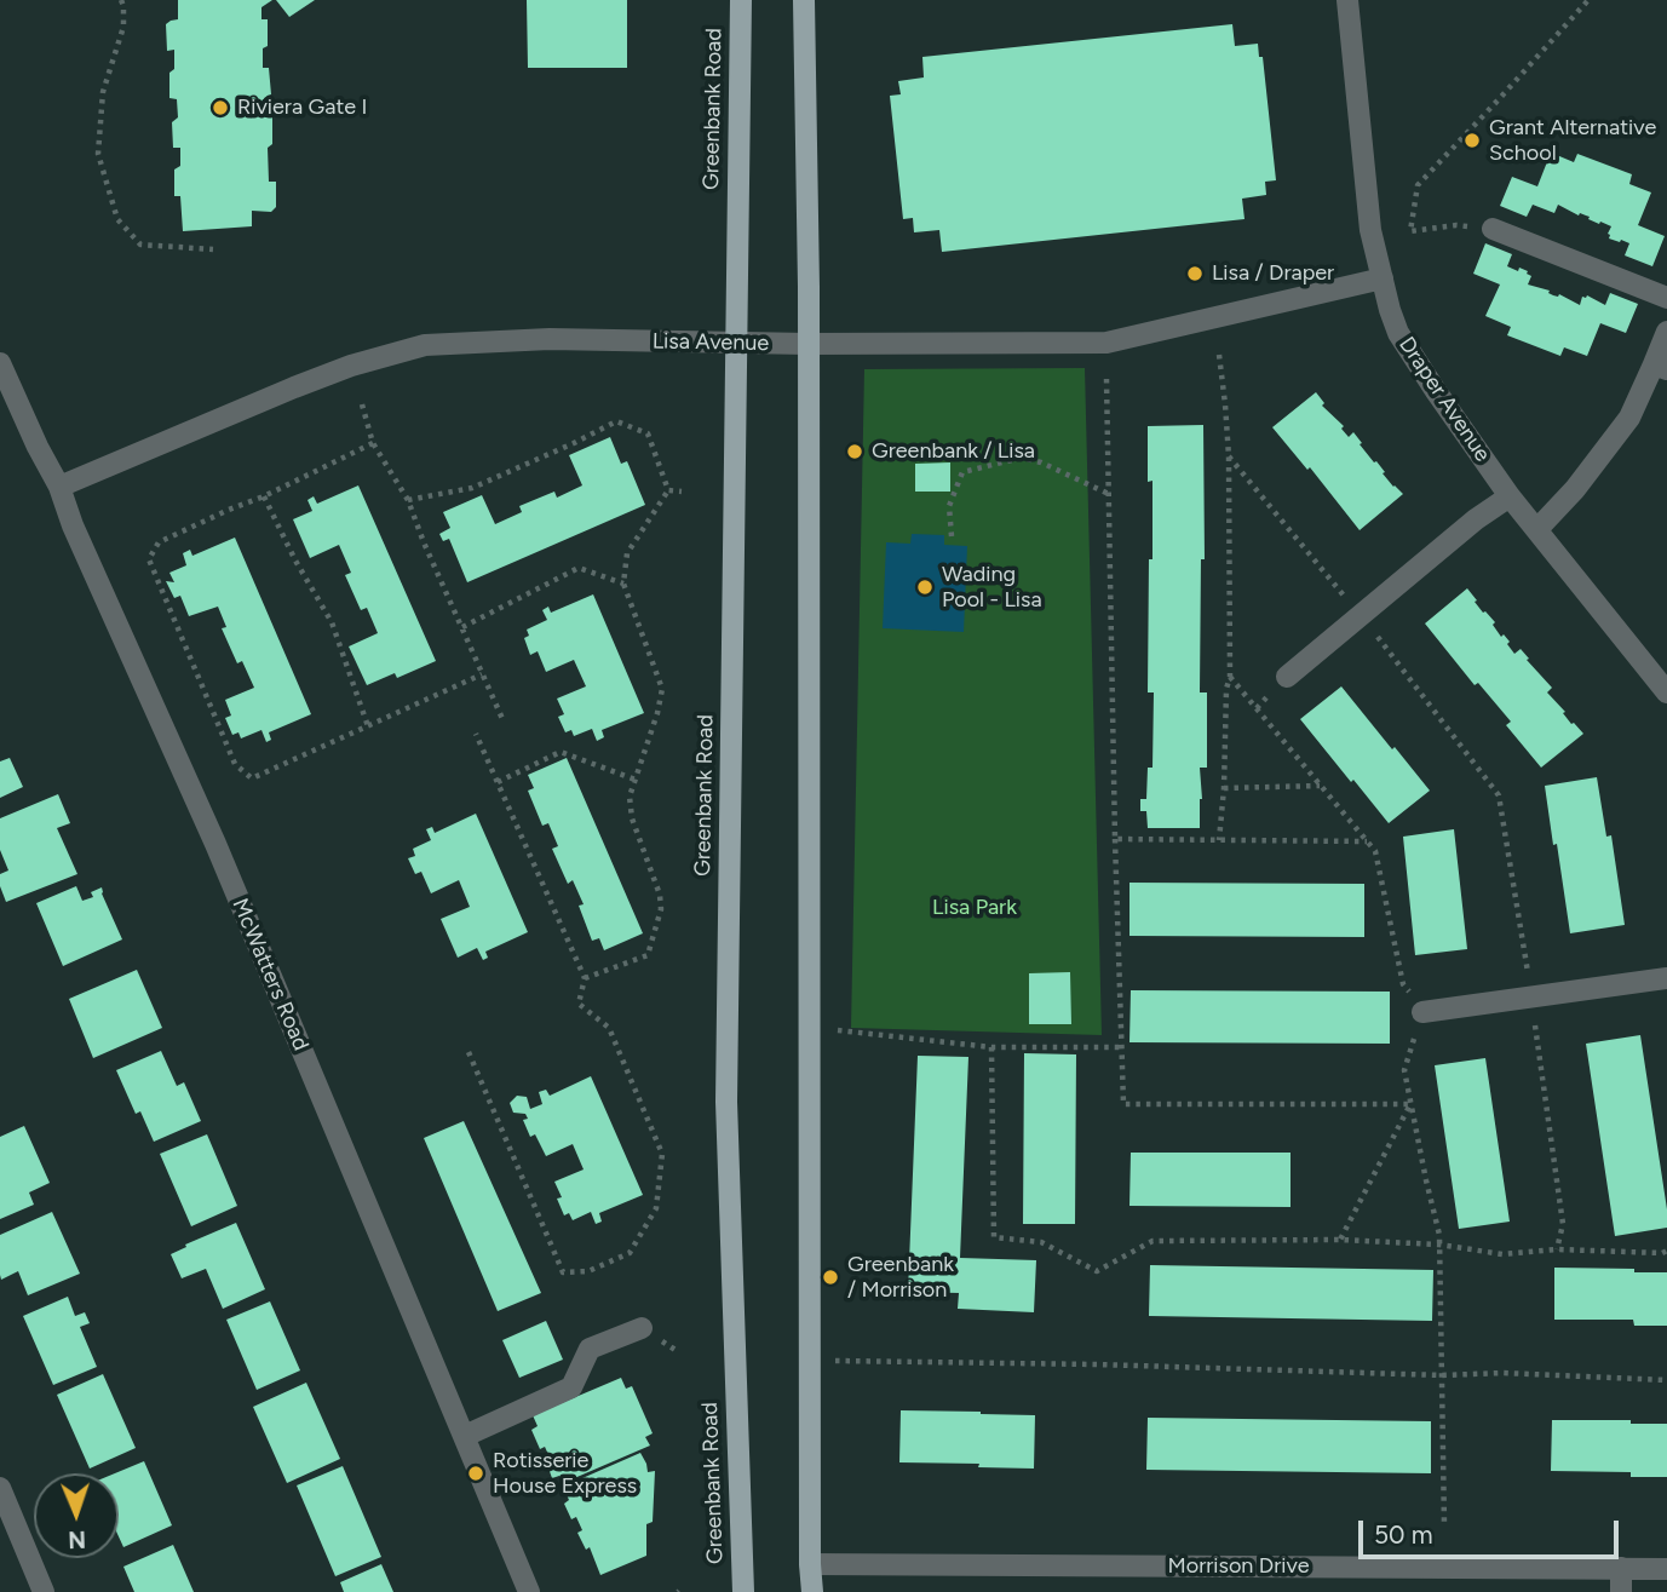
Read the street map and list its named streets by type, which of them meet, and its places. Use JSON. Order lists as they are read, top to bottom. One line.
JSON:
{"streets":{"main road":["Greenbank Road"],"street":["Lisa Avenue","Draper Avenue","McWatters Road","Morrison Drive"]},"crossings":[["Greenbank Road","Lisa Avenue"],["Lisa Avenue","Draper Avenue"],["Lisa Avenue","McWatters Road"]],"parks":["Lisa Park"],"places":["Riviera Gate I","Grant Alternative School","Lisa / Draper","Greenbank / Lisa","Wading Pool - Lisa","Greenbank / Morrison","Rotisserie House Express"],"scale_bar":"50 m","north":"bottom"}
